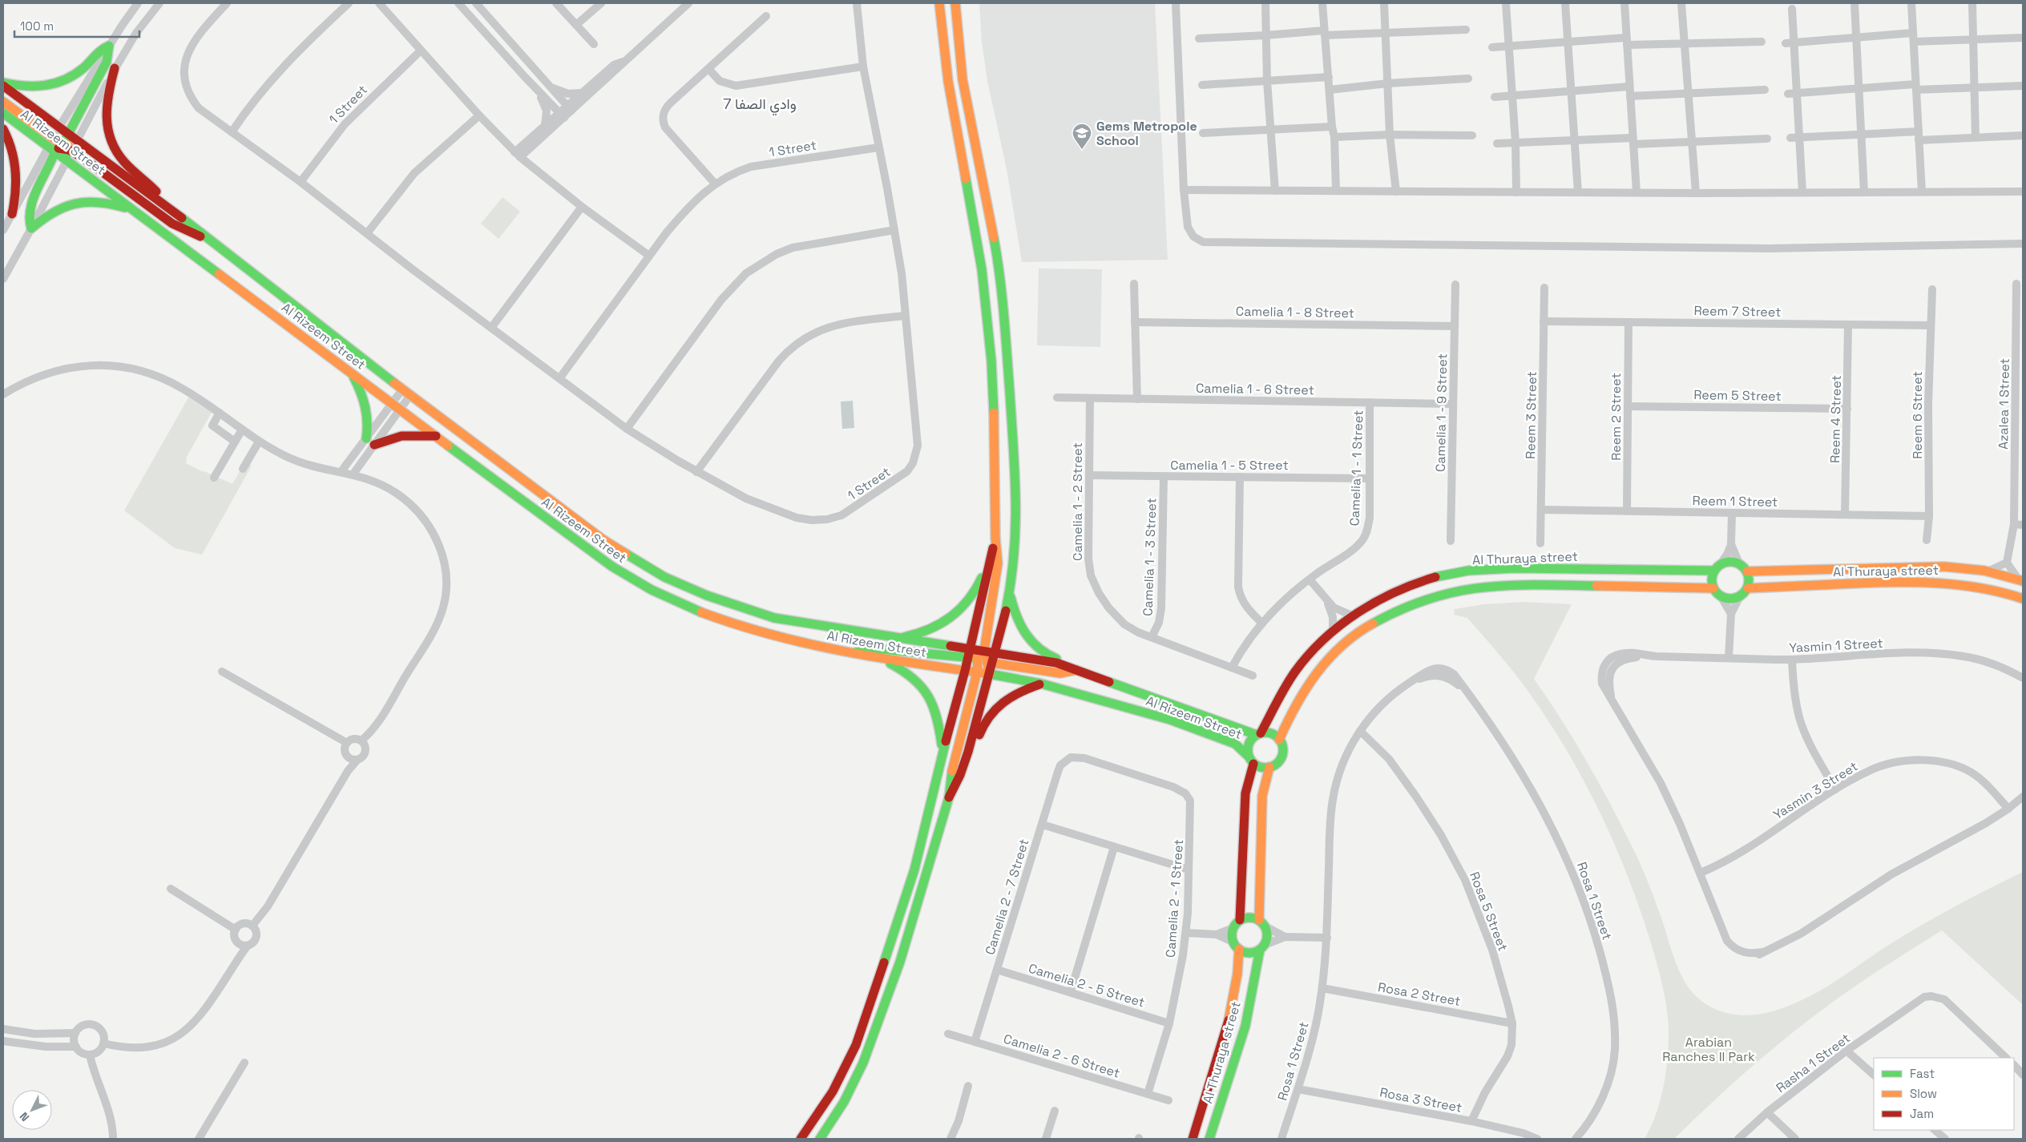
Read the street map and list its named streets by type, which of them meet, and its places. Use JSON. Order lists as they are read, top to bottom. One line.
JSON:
{"streets":{"street":["1 Street","Al Rizeem Street","Reem 7 Street","Camelia 1 - 8 Street","Camelia 1 - 6 Street","Reem 5 Street","Azalea 1 Street","Camelia 1 - 9 Street","Reem 3 Street","Reem 6 Street","Reem 2 Street","Reem 4 Street","Camelia 1 - 5 Street","Camelia 1 - 1 Street","Reem 1 Street","Camelia 1 - 2 Street","Camelia 1 - 3 Street","Al Thuraya street","Yasmin 1 Street","Yasmin 3 Street","Camelia 2 - 7 Street","Camelia 2 - 1 Street","Rosa 1 Street","Rosa 5 Street","Camelia 2 - 5 Street","Rosa 2 Street","Camelia 2 - 6 Street","Rasha 1 Street","Rosa 3 Street"]},"crossings":[["Al Rizeem Street","Al Thuraya street"],["Reem 7 Street","Reem 3 Street"],["Reem 7 Street","Reem 6 Street"],["Reem 7 Street","Reem 2 Street"],["Reem 7 Street","Reem 4 Street"],["Camelia 1 - 8 Street","Camelia 1 - 9 Street"],["Camelia 1 - 6 Street","Camelia 1 - 9 Street"],["Camelia 1 - 6 Street","Camelia 1 - 1 Street"],["Camelia 1 - 6 Street","Camelia 1 - 2 Street"],["Reem 5 Street","Reem 2 Street"],["Reem 5 Street","Reem 4 Street"],["Reem 3 Street","Reem 1 Street"],["Reem 6 Street","Reem 1 Street"],["Reem 2 Street","Reem 1 Street"],["Reem 4 Street","Reem 1 Street"],["Camelia 1 - 5 Street","Camelia 1 - 1 Street"],["Camelia 1 - 5 Street","Camelia 1 - 2 Street"],["Camelia 1 - 5 Street","Camelia 1 - 3 Street"],["Camelia 1 - 1 Street","Camelia 1 - 2 Street"],["Camelia 1 - 2 Street","Camelia 1 - 3 Street"],["Yasmin 1 Street","Yasmin 3 Street"],["Camelia 2 - 7 Street","Camelia 2 - 1 Street"],["Camelia 2 - 7 Street","Camelia 2 - 5 Street"],["Camelia 2 - 7 Street","Camelia 2 - 6 Street"],["Camelia 2 - 1 Street","Camelia 2 - 5 Street"],["Camelia 2 - 1 Street","Camelia 2 - 6 Street"],["Rosa 1 Street","Rosa 5 Street"],["Rosa 1 Street","Rosa 2 Street"],["Rosa 1 Street","Rosa 3 Street"],["Rosa 5 Street","Rosa 2 Street"],["Rosa 5 Street","Rosa 3 Street"]],"districts":["وادي الصفا 7"],"parks":["Arabian Ranches II Park"],"places":{"school or university":["Gems Metropole School"]},"legend":["Fast","Slow","Jam"],"scale_bar":"100 m","north":"bottom left"}
